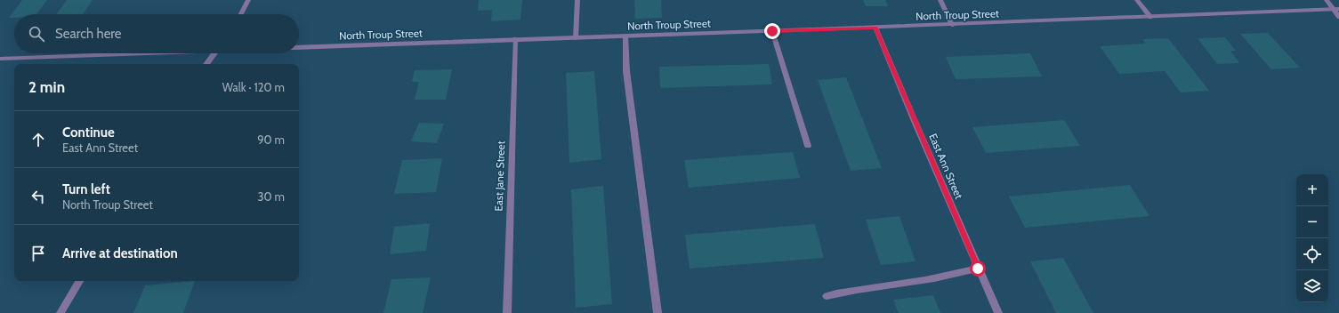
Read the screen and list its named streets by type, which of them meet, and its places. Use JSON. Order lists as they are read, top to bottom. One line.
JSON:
{"streets":{"street":["North Troup Street","East Ann Street","East Jane Street"]},"crossings":[["North Troup Street","East Ann Street"],["North Troup Street","East Jane Street"]],"page":{"search":"Search here","heading":["2 min","Walk · 120 m"],"list":[["Continue","East Ann Street","90 m"],["Turn left","North Troup Street","30 m"],"Arrive at destination"],"map_buttons":["+","−"]}}
